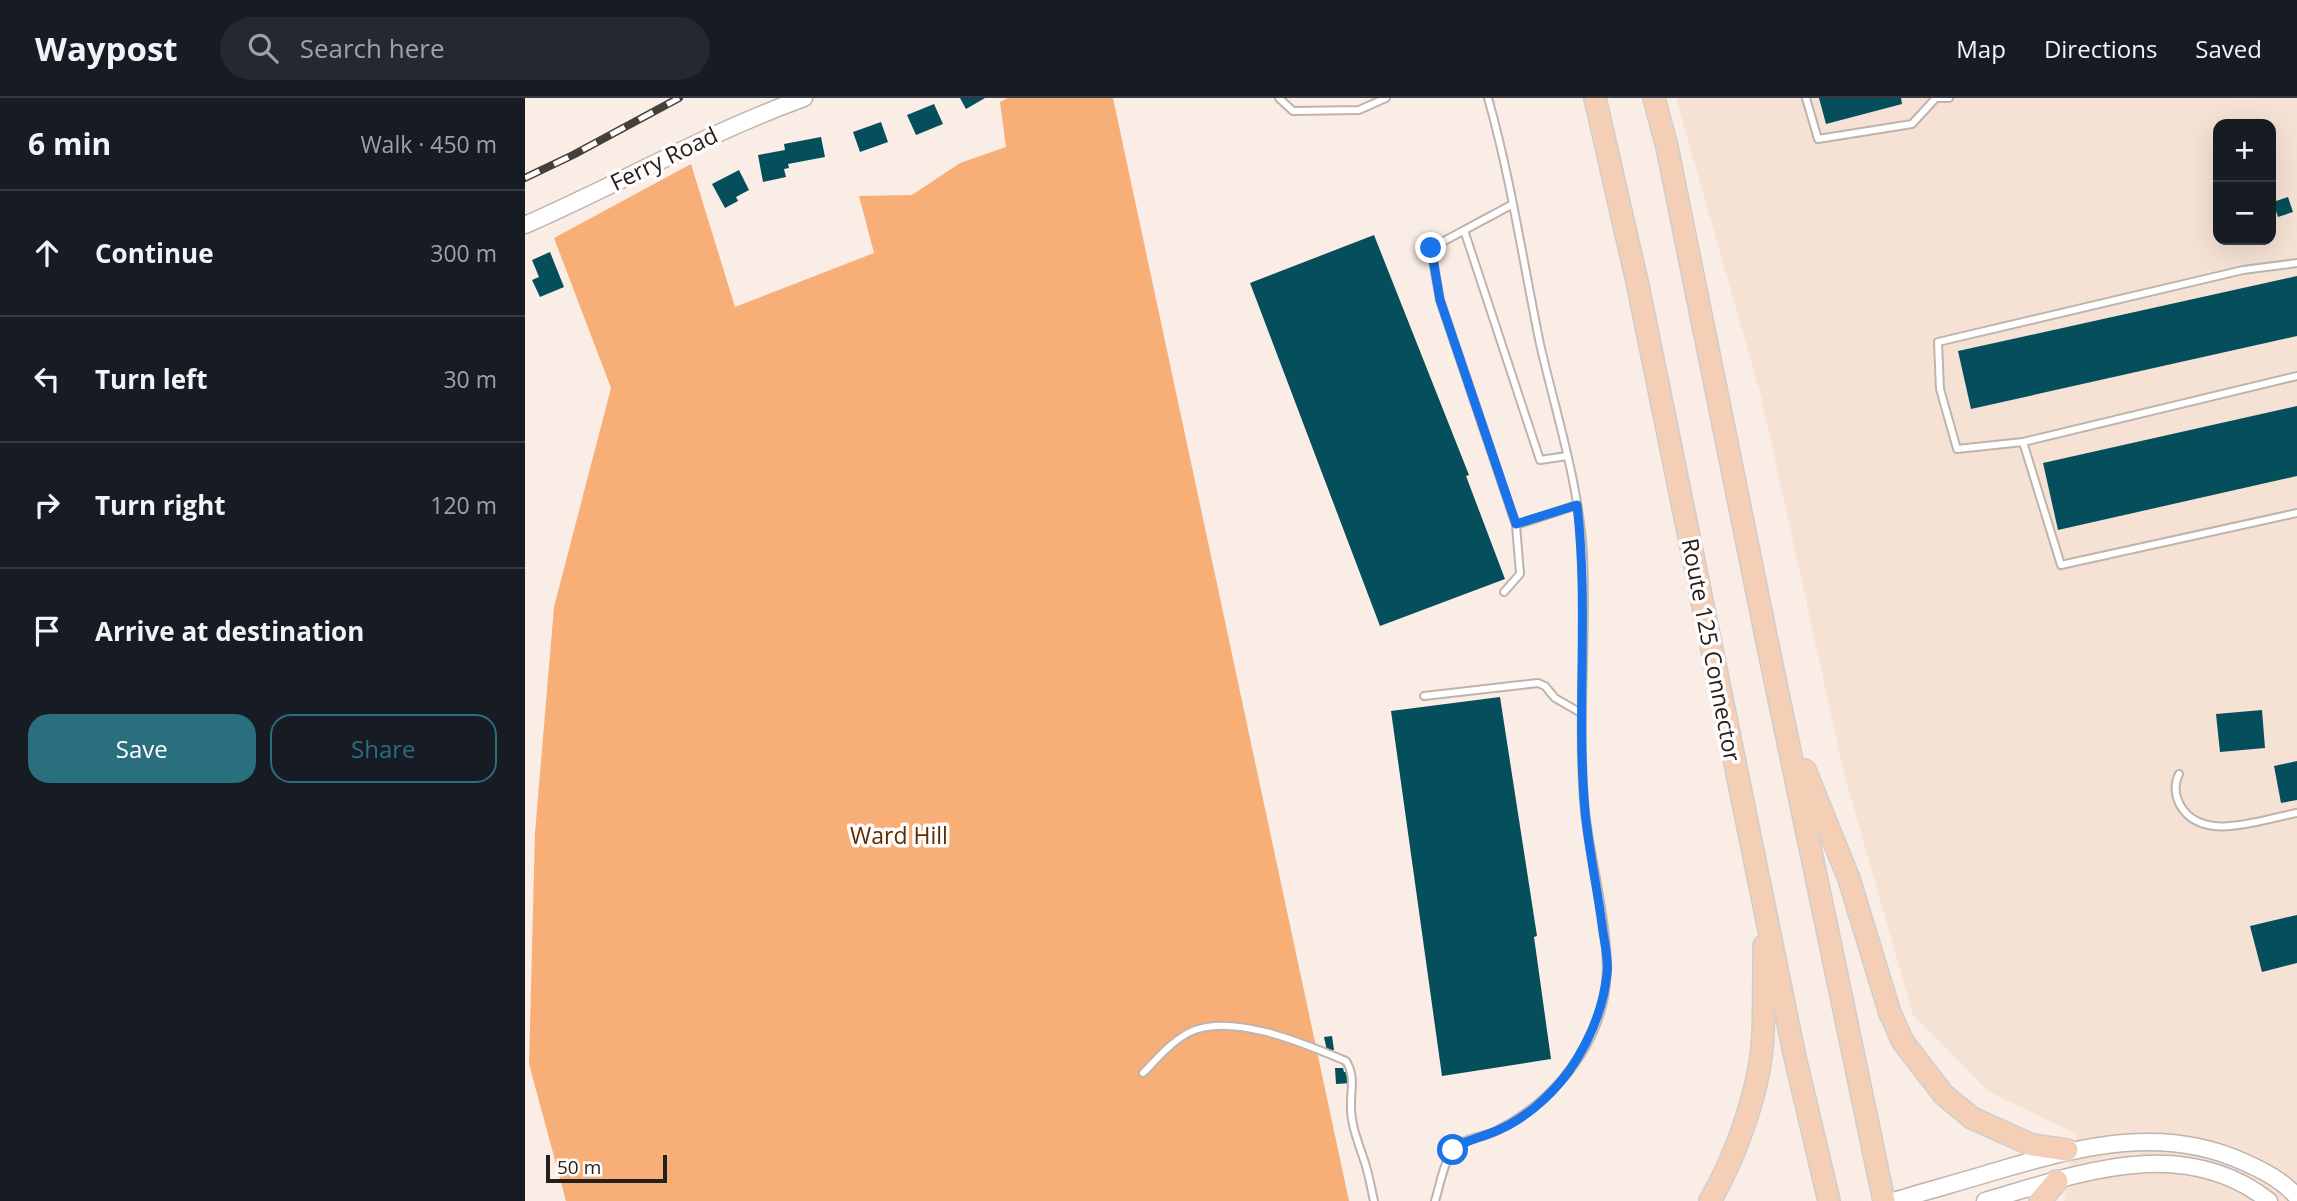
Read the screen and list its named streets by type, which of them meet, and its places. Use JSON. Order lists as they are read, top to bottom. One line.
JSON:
{"streets":{"highway":["Route 125 Connector"],"street":["Ferry Road"]},"parks":["Ward Hill"],"scale_bar":"50 m","page":{"header":"Waypost","search":"Search here","nav":["Map","Directions","Saved"],"heading":["6 min","Walk · 450 m"],"map_buttons":["+","−"],"list":[["Continue","300 m"],["Turn left","30 m"],["Turn right","120 m"],"Arrive at destination"],"buttons":["Save","Share"],"scale":"50 m"}}
